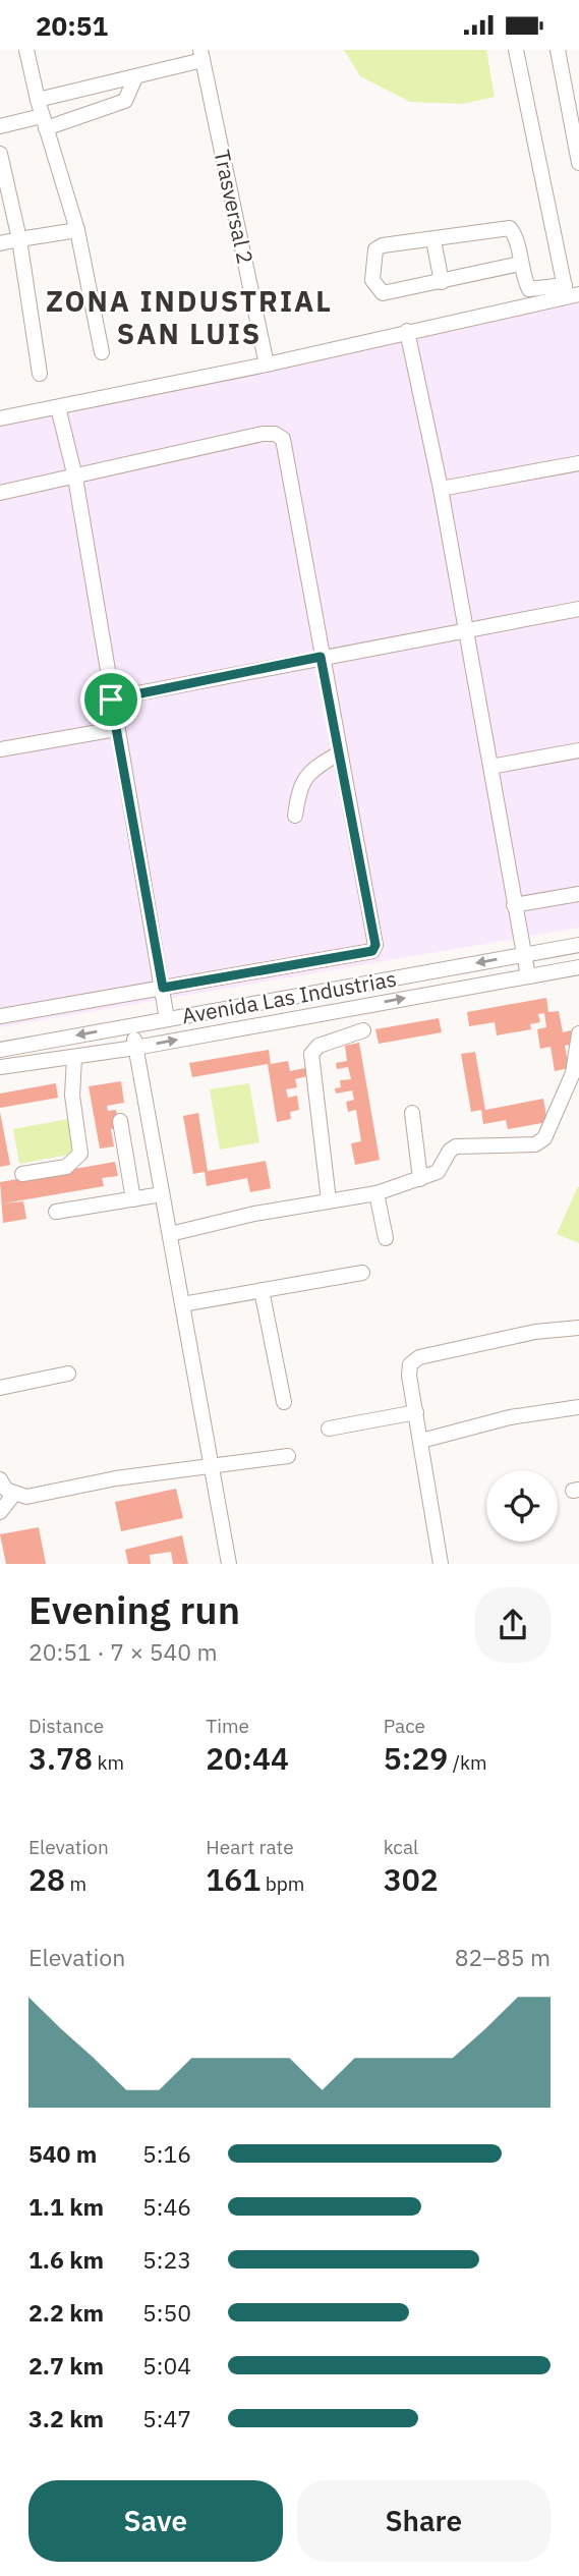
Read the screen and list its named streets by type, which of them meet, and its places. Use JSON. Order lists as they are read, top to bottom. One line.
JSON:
{"streets":{"street":["Trasversal 2","Avenida Las Industrias"]},"districts":["ZONA INDUSTRIAL SAN LUIS"],"page":{"status":"20:51","heading":["Evening run","20:51 · 7 × 540 m"],"stats":[["Distance","3.78 km"],["Time","20:44"],["Pace","5:29 /km"],["Elevation","28 m"],["Heart rate","161 bpm"],["kcal","302"]],"chart":["Elevation","82–85 m"],"list":[{"name":"540 m","note":"5:16"},{"name":"1.1 km","note":"5:46"},{"name":"1.6 km","note":"5:23"},{"name":"2.2 km","note":"5:50"},{"name":"2.7 km","note":"5:04"},{"name":"3.2 km","note":"5:47"}],"buttons":["Save","Share"]}}
